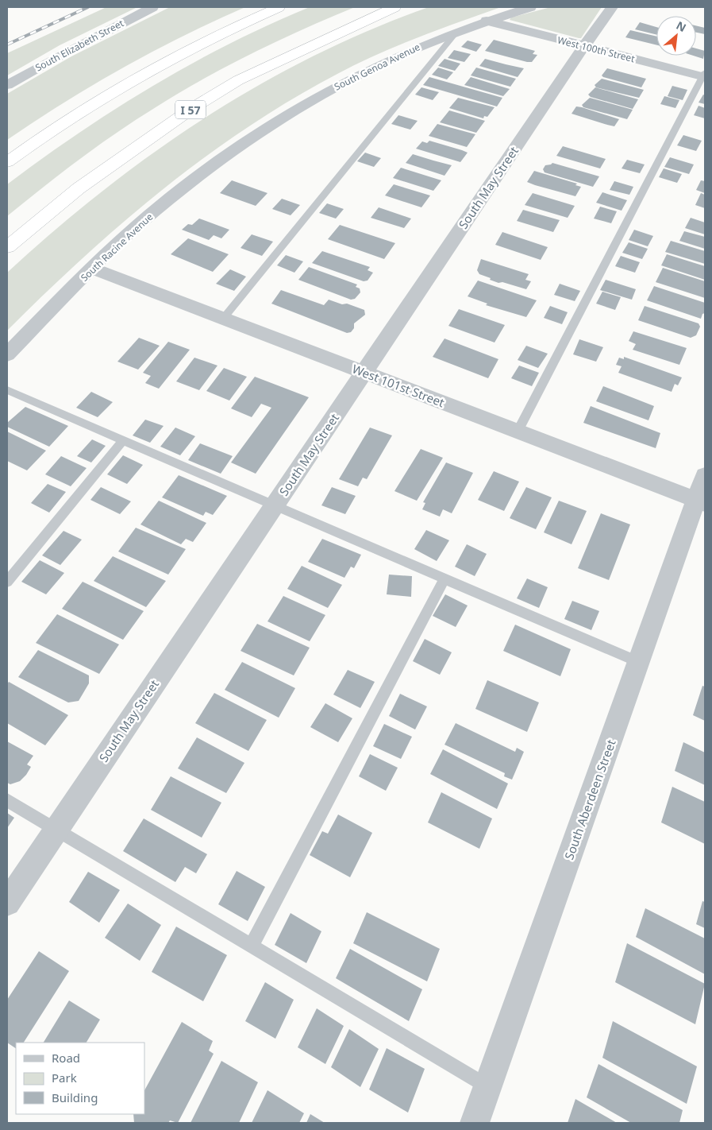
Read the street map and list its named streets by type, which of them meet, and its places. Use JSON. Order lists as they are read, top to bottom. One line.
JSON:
{"streets":{"highway":["I 57"],"street":["South Elizabeth Street","West 100th Street","South Genoa Avenue","South May Street","South Racine Avenue","West 101st Street","South Aberdeen Street"]},"crossings":[["West 100th Street","South Genoa Avenue"],["West 100th Street","South May Street"],["South Genoa Avenue","South Racine Avenue"],["South May Street","West 101st Street"],["South Racine Avenue","West 101st Street"],["West 101st Street","South Aberdeen Street"]],"legend":["Road","Park","Building"],"north":"top right"}
